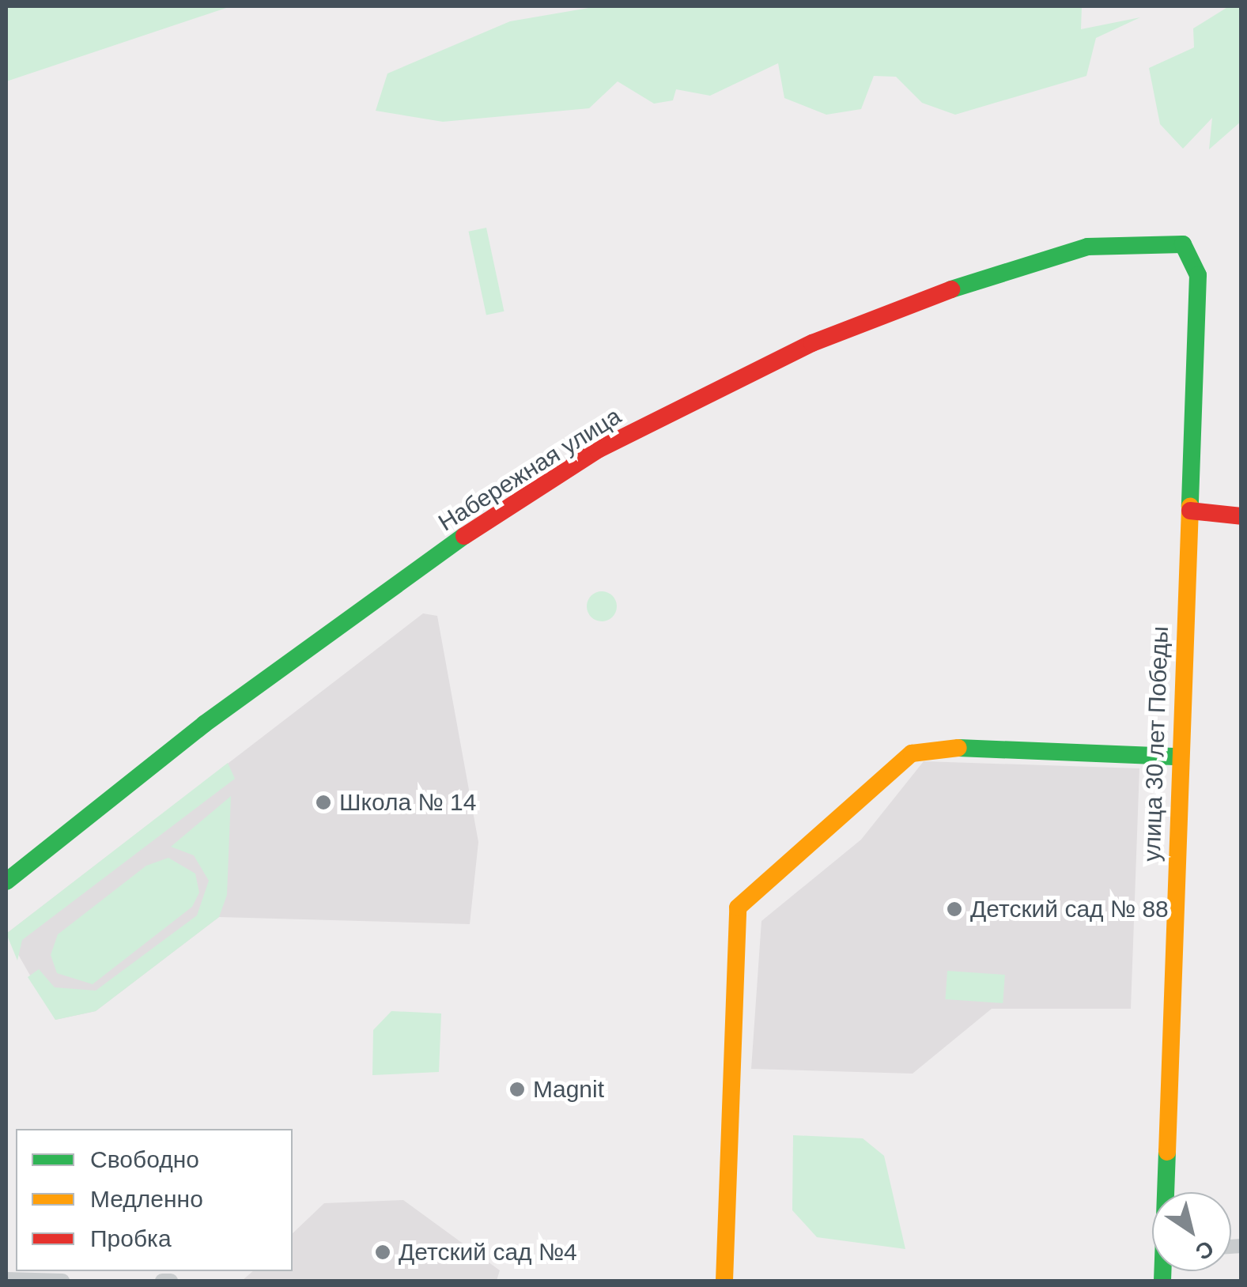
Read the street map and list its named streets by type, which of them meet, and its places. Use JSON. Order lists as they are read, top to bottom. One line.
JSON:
{"streets":{"street":["Набережная улица","улица 30 лет Победы"]},"crossings":[["Набережная улица","улица 30 лет Победы"]],"places":["Школа № 14","Детский сад № 88","Magnit","Детский сад №4"],"legend":["Свободно","Медленно","Пробка"],"north":"bottom right"}
